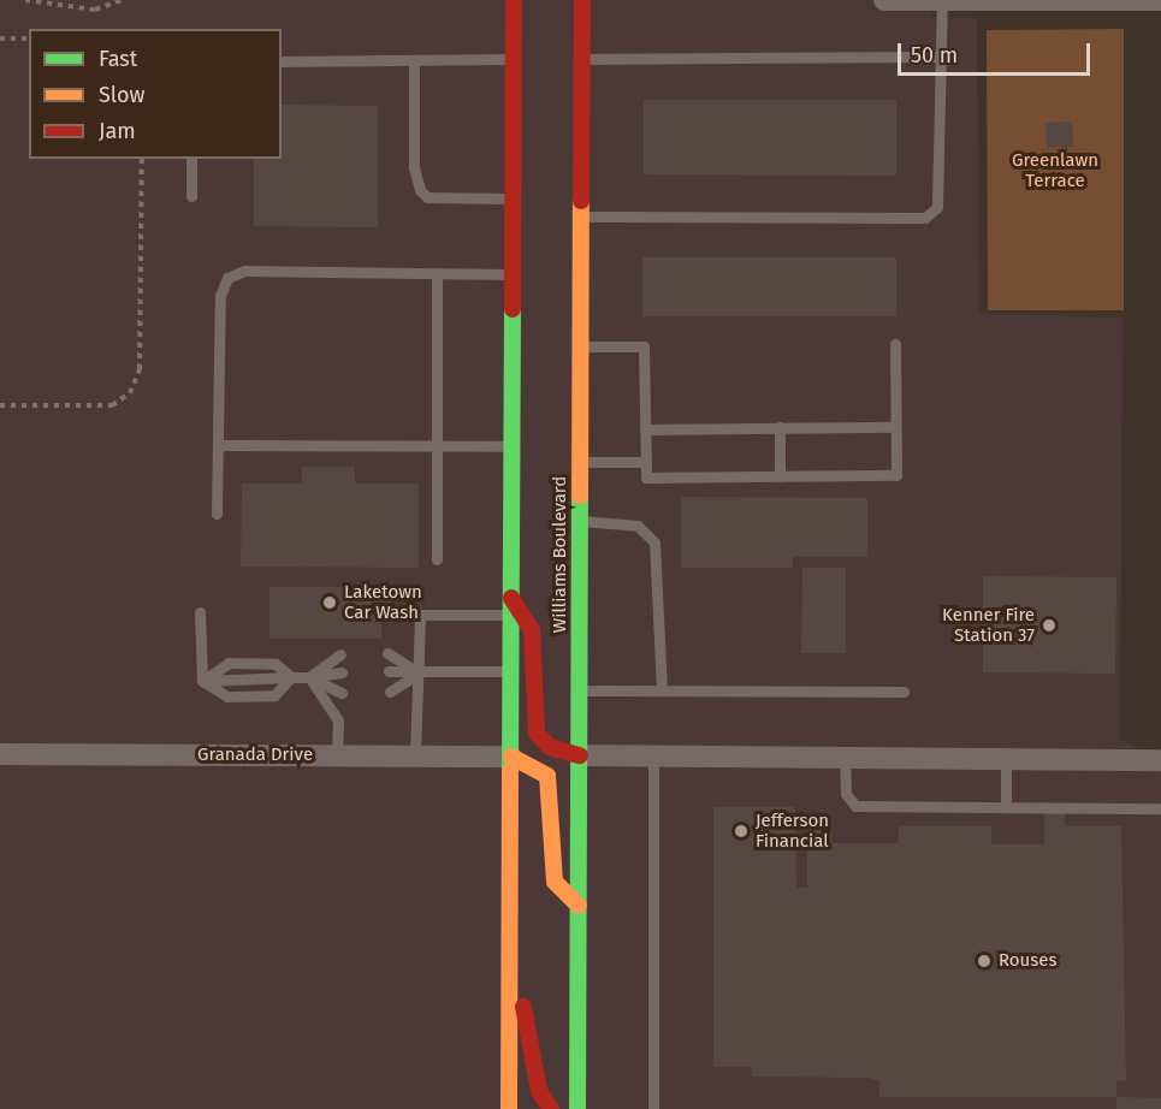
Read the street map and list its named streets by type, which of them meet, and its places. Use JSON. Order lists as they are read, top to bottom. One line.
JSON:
{"streets":{"main road":["Williams Boulevard"],"street":["Granada Drive"]},"parks":["Greenlawn Terrace"],"places":["Laketown Car Wash","Kenner Fire Station 37","Jefferson Financial","Rouses"],"legend":["Fast","Slow","Jam"],"scale_bar":"50 m"}
